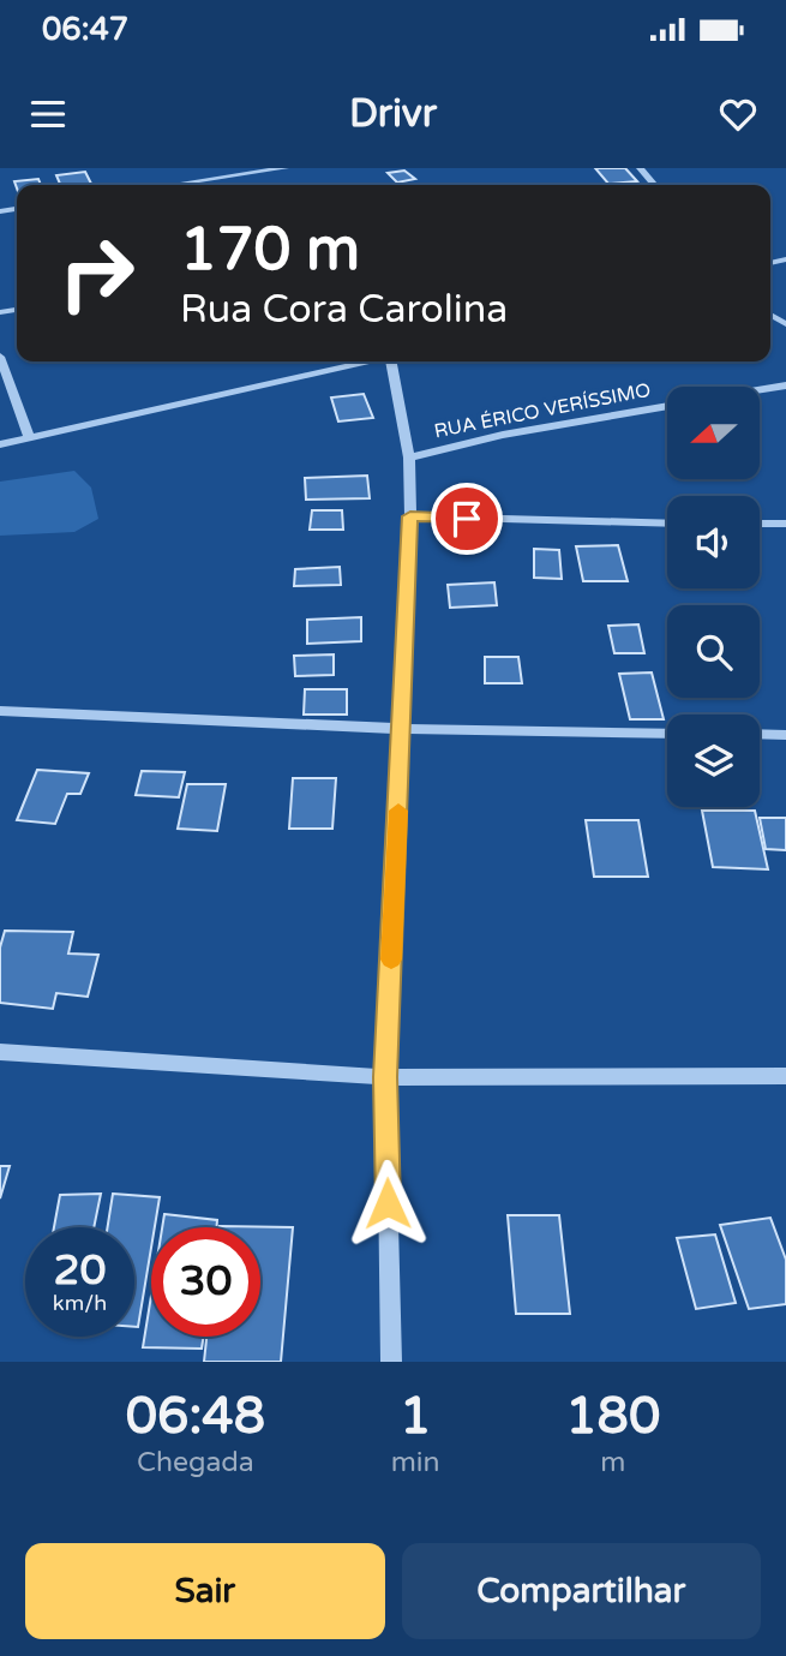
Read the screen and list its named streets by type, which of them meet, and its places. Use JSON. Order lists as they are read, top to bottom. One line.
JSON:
{"streets":{"street":["RUA ÉRICO VERÍSSIMO"]},"north":"left","page":{"status":"06:47","header":"Drivr","turn":["170 m","Rua Cora Carolina"],"speed":"20 km/h","limit":"30","eta":["06:48","Chegada","1","min","180","m"],"buttons":["Sair","Compartilhar"]}}
